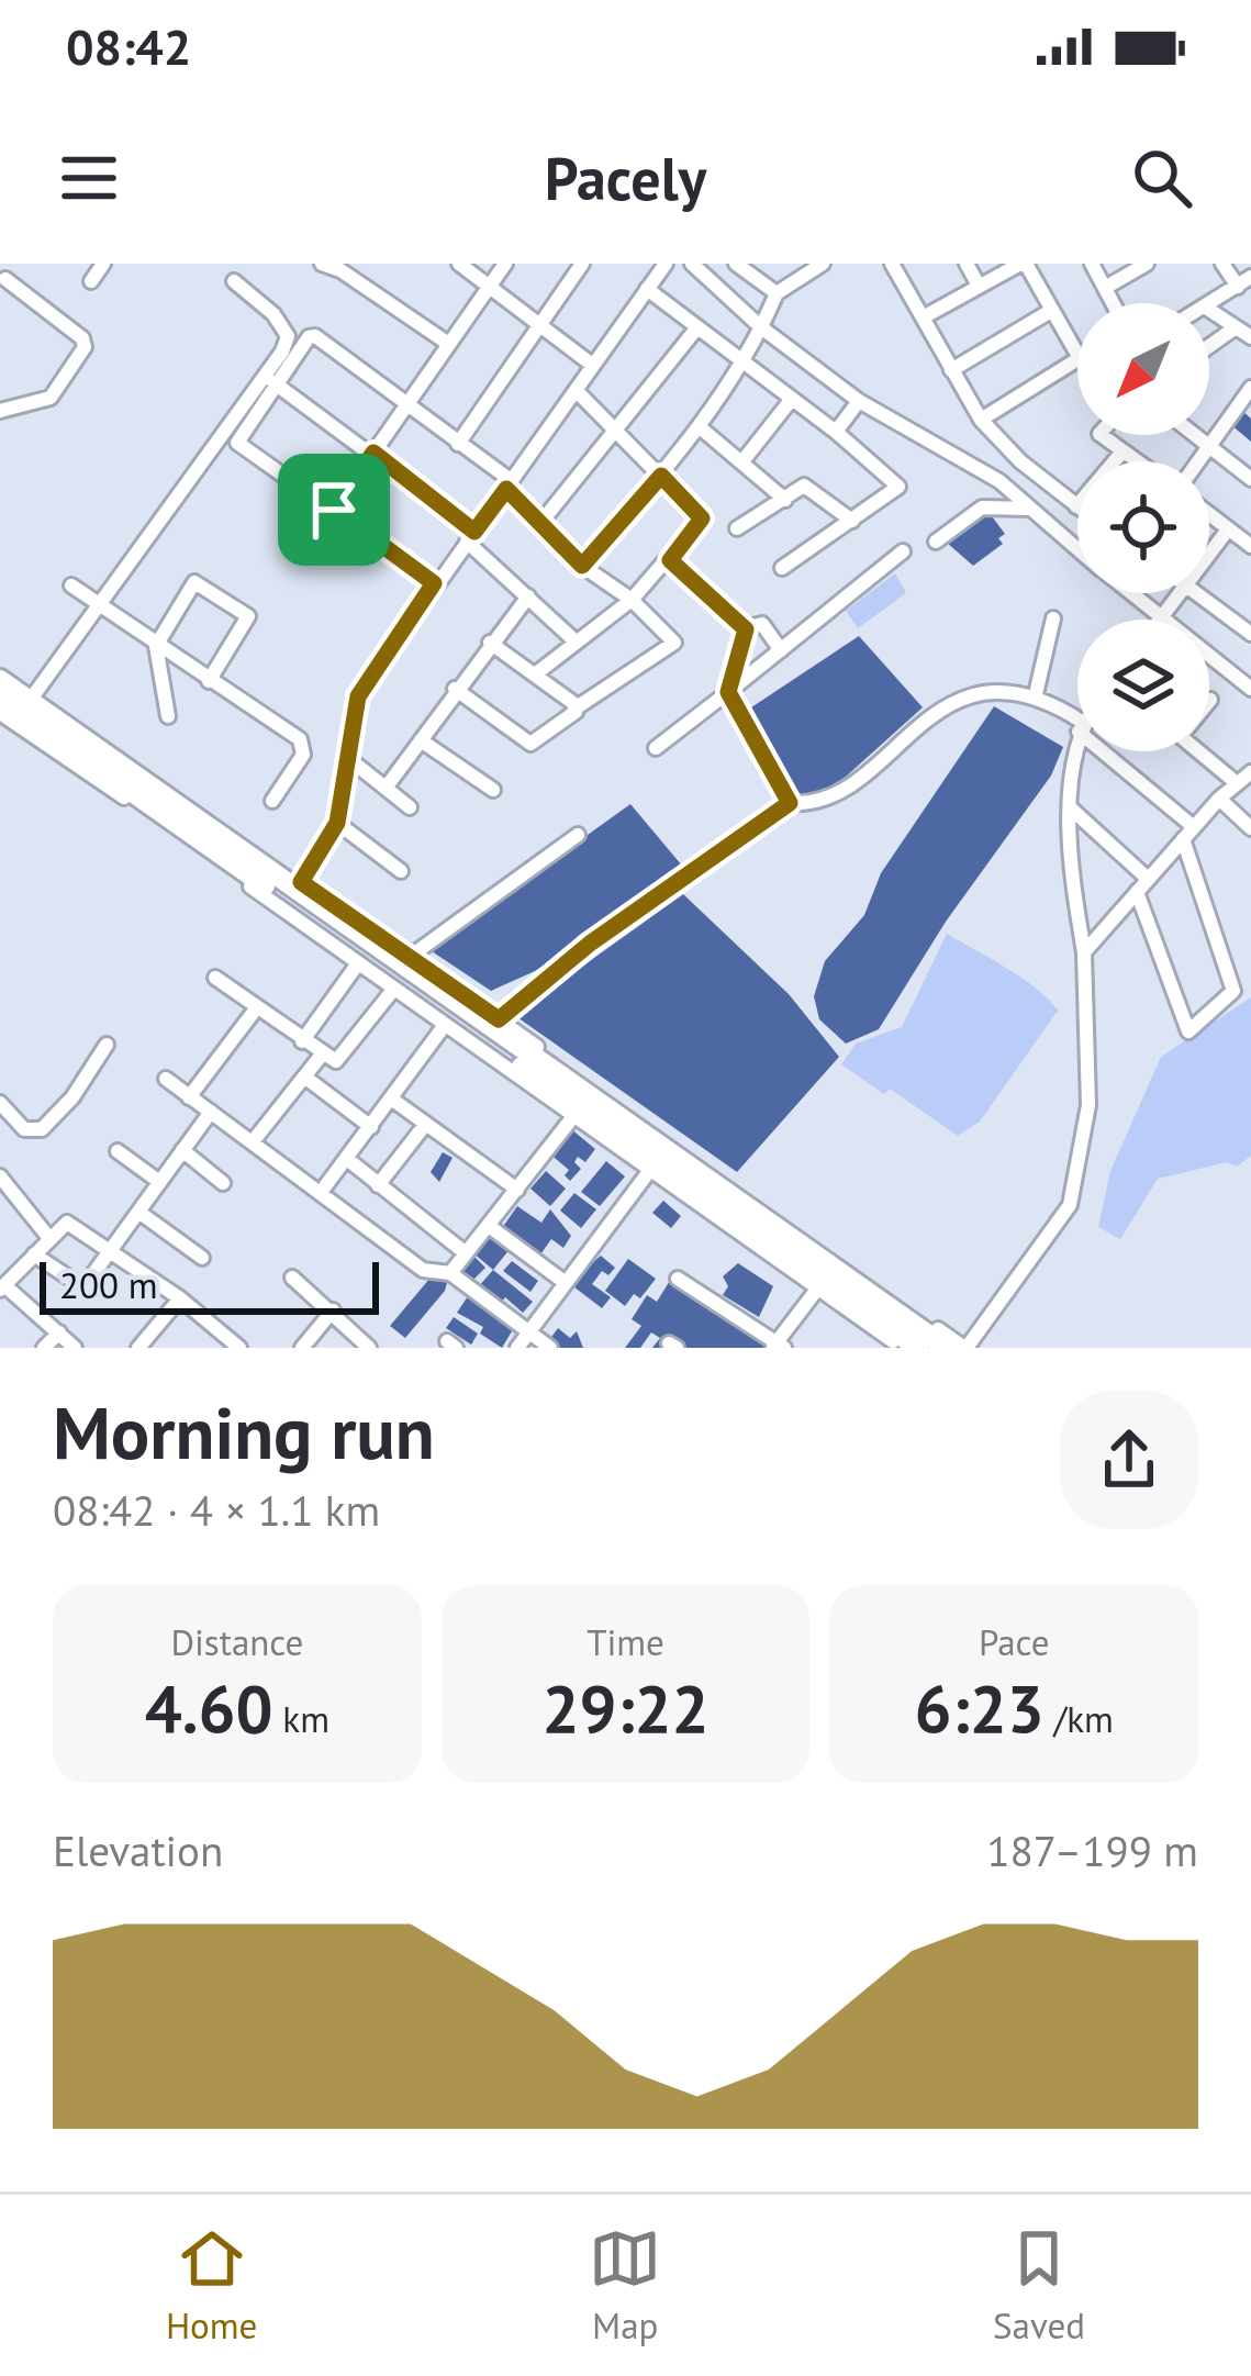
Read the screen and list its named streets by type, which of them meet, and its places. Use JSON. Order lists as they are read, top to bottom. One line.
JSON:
{"scale_bar":"200 m","north":"bottom left","page":{"status":"08:42","header":"Pacely","scale":"200 m","heading":["Morning run","08:42 · 4 × 1.1 km"],"stats":[["Distance","4.60 km"],["Time","29:22"],["Pace","6:23 /km"]],"chart":["Elevation","187–199 m"],"tabs":["Home","Map","Saved"]}}
